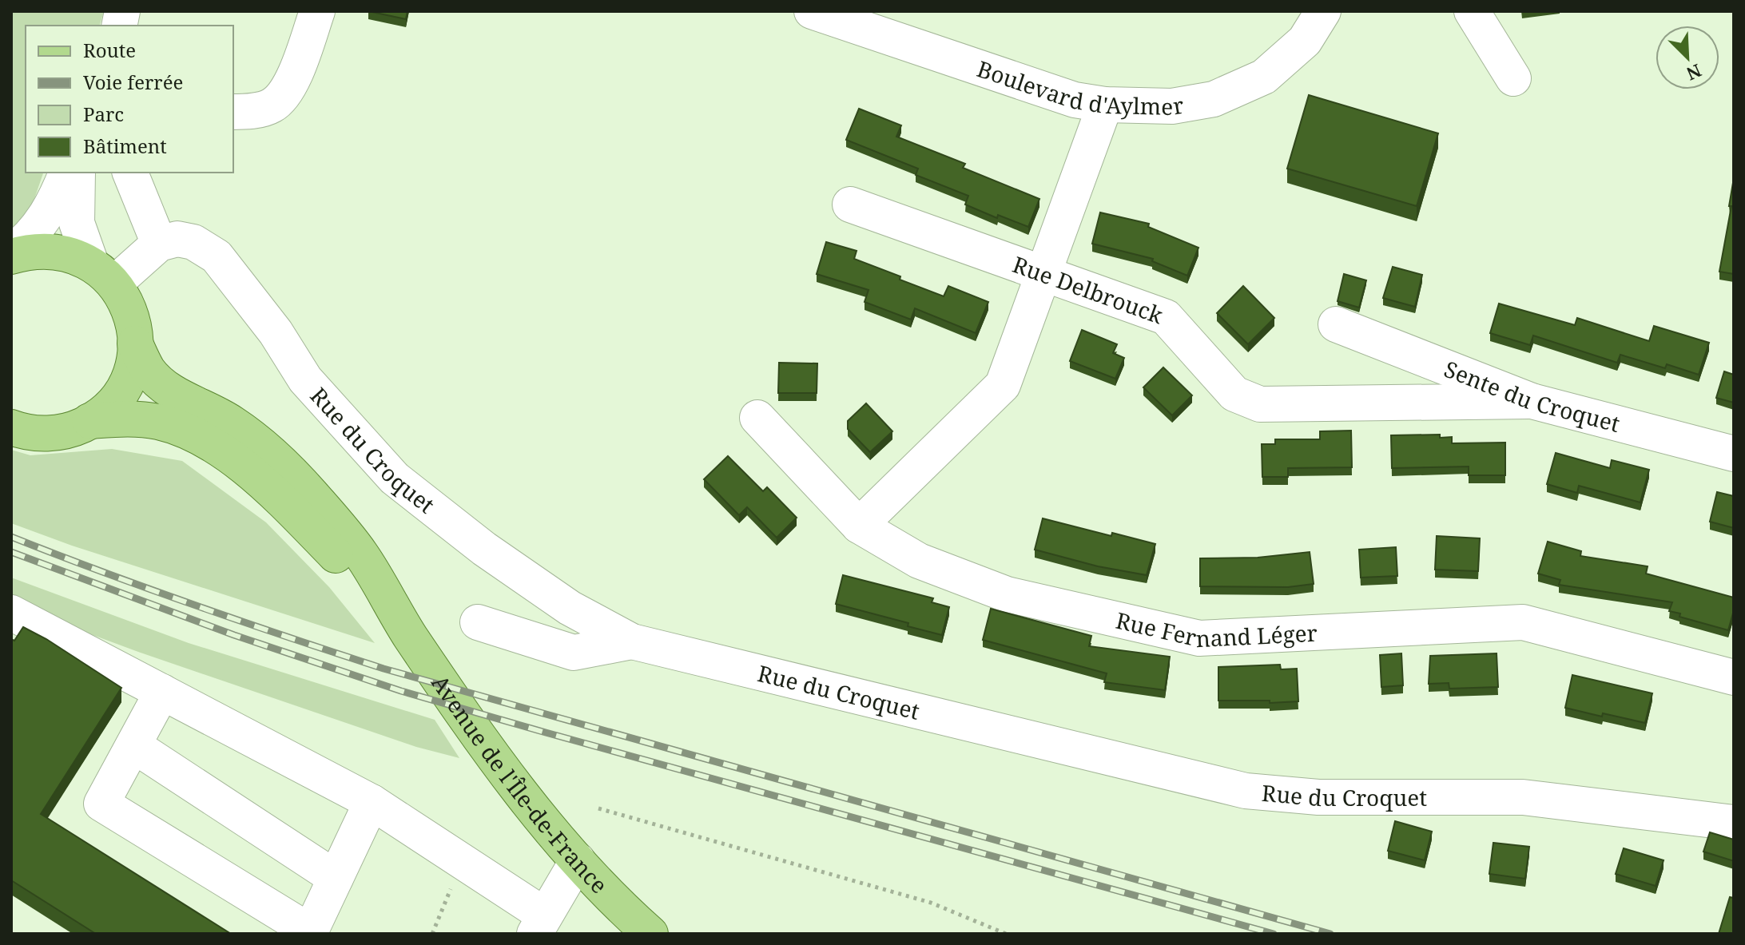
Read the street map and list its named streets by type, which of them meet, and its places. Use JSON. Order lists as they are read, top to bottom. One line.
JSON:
{"streets":{"main road":["Avenue de l'Île-de-France"],"street":["Boulevard d'Aylmer","Rue Delbrouck","Sente du Croquet","Rue du Croquet","Rue Fernand Léger"]},"crossings":[["Rue Delbrouck","Sente du Croquet"]],"legend":["Route","Voie ferrée","Parc","Bâtiment"],"north":"bottom right"}
